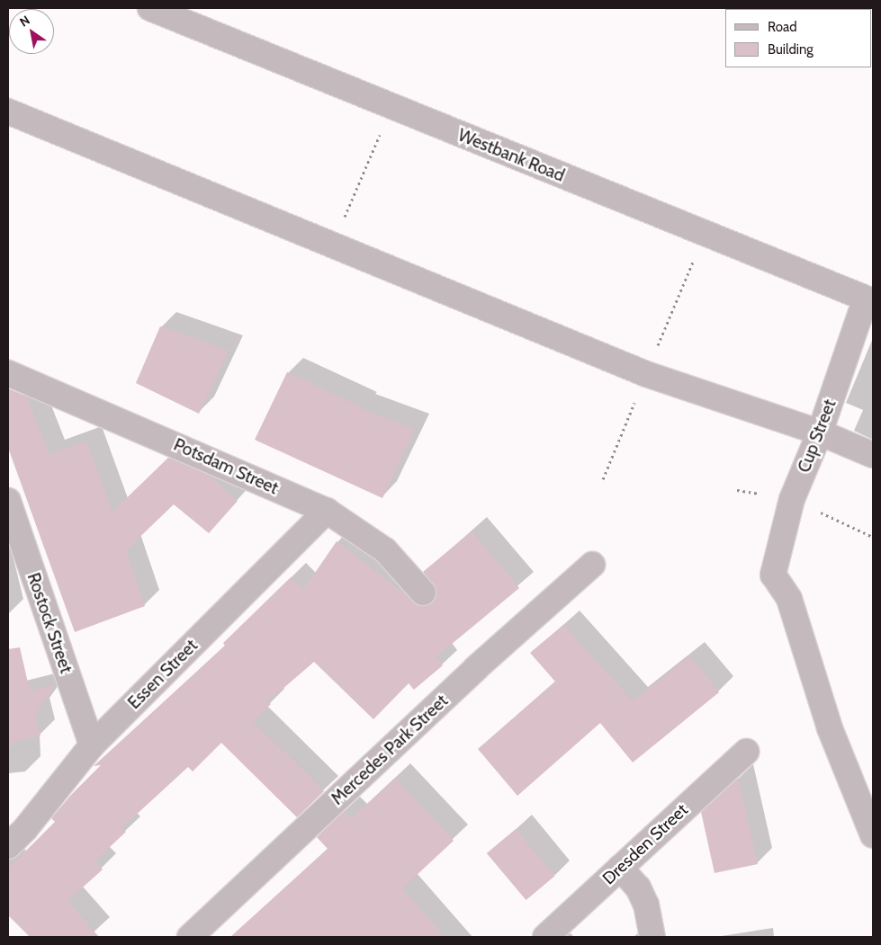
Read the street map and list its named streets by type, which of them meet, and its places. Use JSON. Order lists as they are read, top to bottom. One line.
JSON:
{"streets":{"street":["Westbank Road","Cup Street","Potsdam Street","Rostock Street","Essen Street","Mercedes Park Street","Dresden Street"]},"crossings":[["Westbank Road","Cup Street"],["Potsdam Street","Essen Street"],["Rostock Street","Essen Street"]],"legend":["Road","Building"],"north":"top left"}
